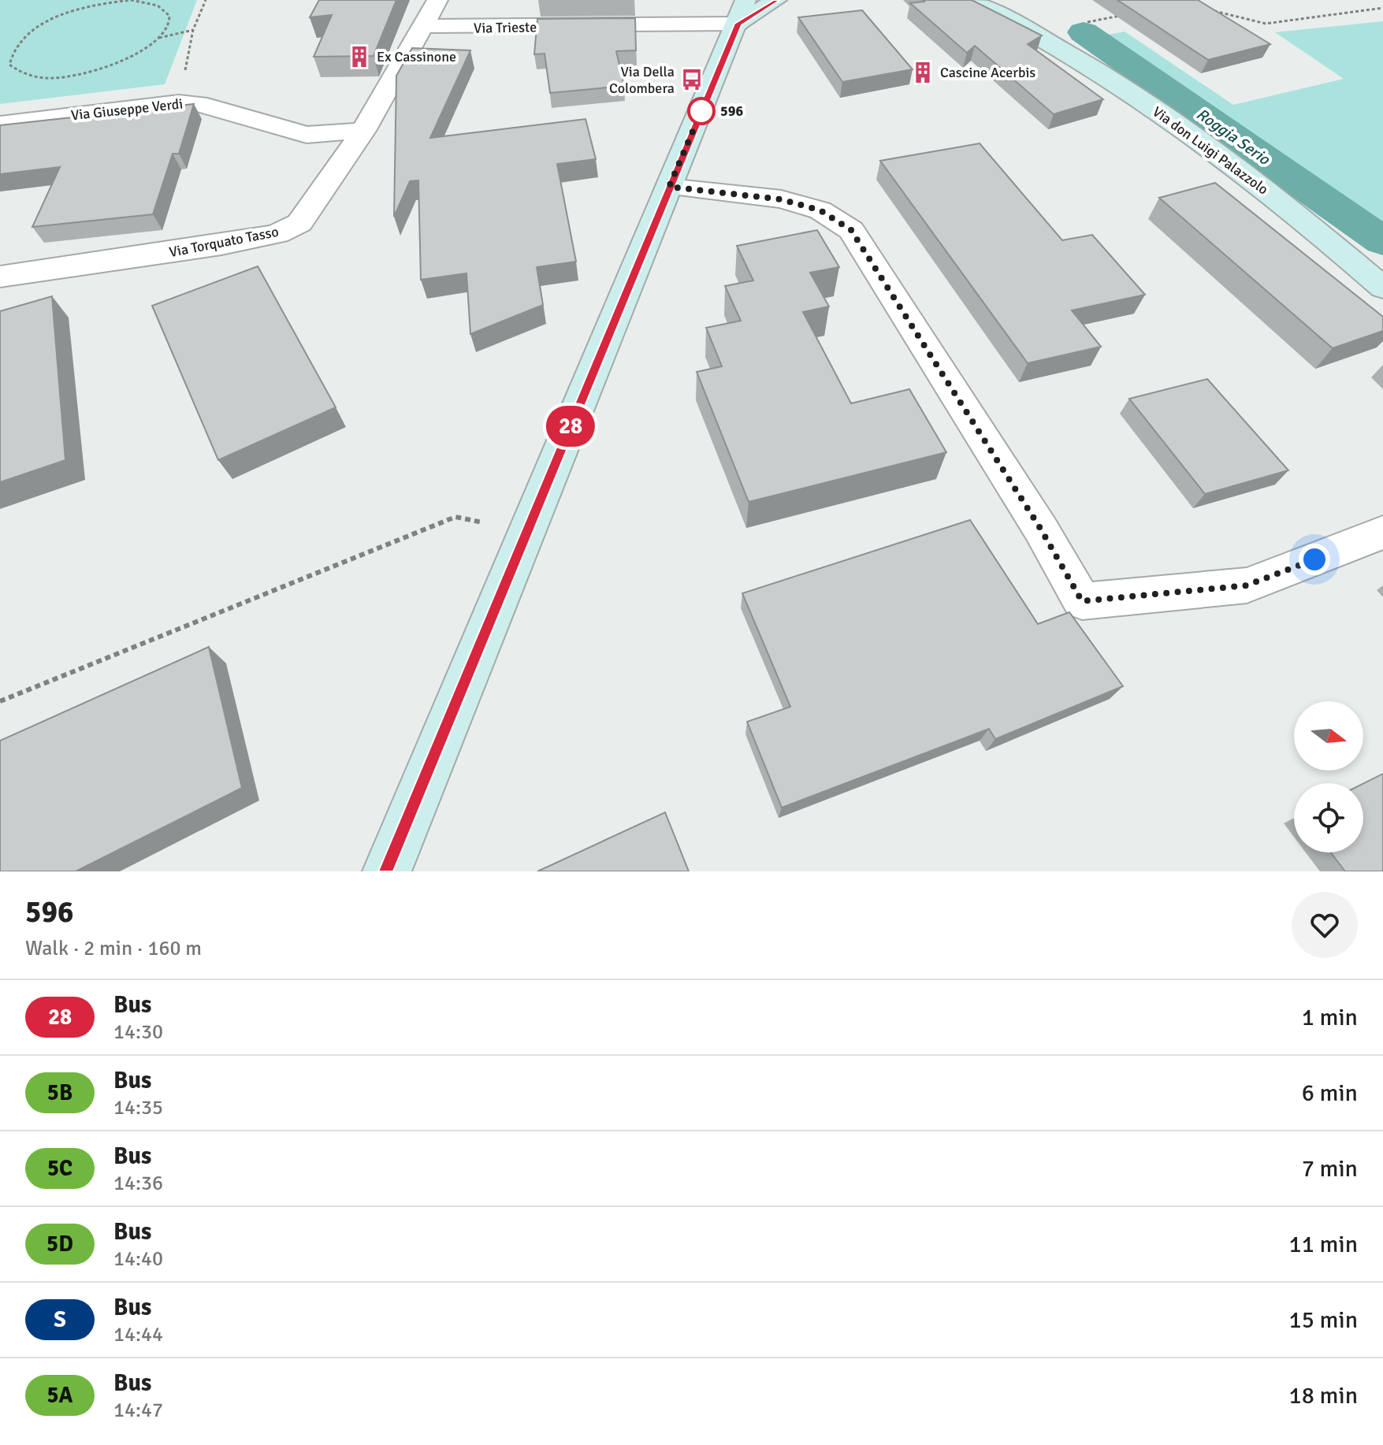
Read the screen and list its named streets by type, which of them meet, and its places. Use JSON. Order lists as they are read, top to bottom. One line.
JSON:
{"streets":{"street":["Via Trieste","Via Giuseppe Verdi","Via don Luigi Palazzolo","Via Torquato Tasso"]},"crossings":[["Via Trieste","Via Torquato Tasso"],["Via Giuseppe Verdi","Via Torquato Tasso"]],"water":["Roggia Serio"],"places":{"building":["Ex Cassinone","Cascine Acerbis"],"bus stop":["Via Della Colombera"],"other":["596"]},"lines":["bus line 28"],"north":"right","page":{"on_map":"28","heading":["596","Walk · 2 min · 160 m"],"list":[{"mark":"28","name":"Bus","note":"14:30","value":"1 min"},{"mark":"5B","name":"Bus","note":"14:35","value":"6 min"},{"mark":"5C","name":"Bus","note":"14:36","value":"7 min"},{"mark":"5D","name":"Bus","note":"14:40","value":"11 min"},{"mark":"S","name":"Bus","note":"14:44","value":"15 min"},{"mark":"5A","name":"Bus","note":"14:47","value":"18 min"}]}}
